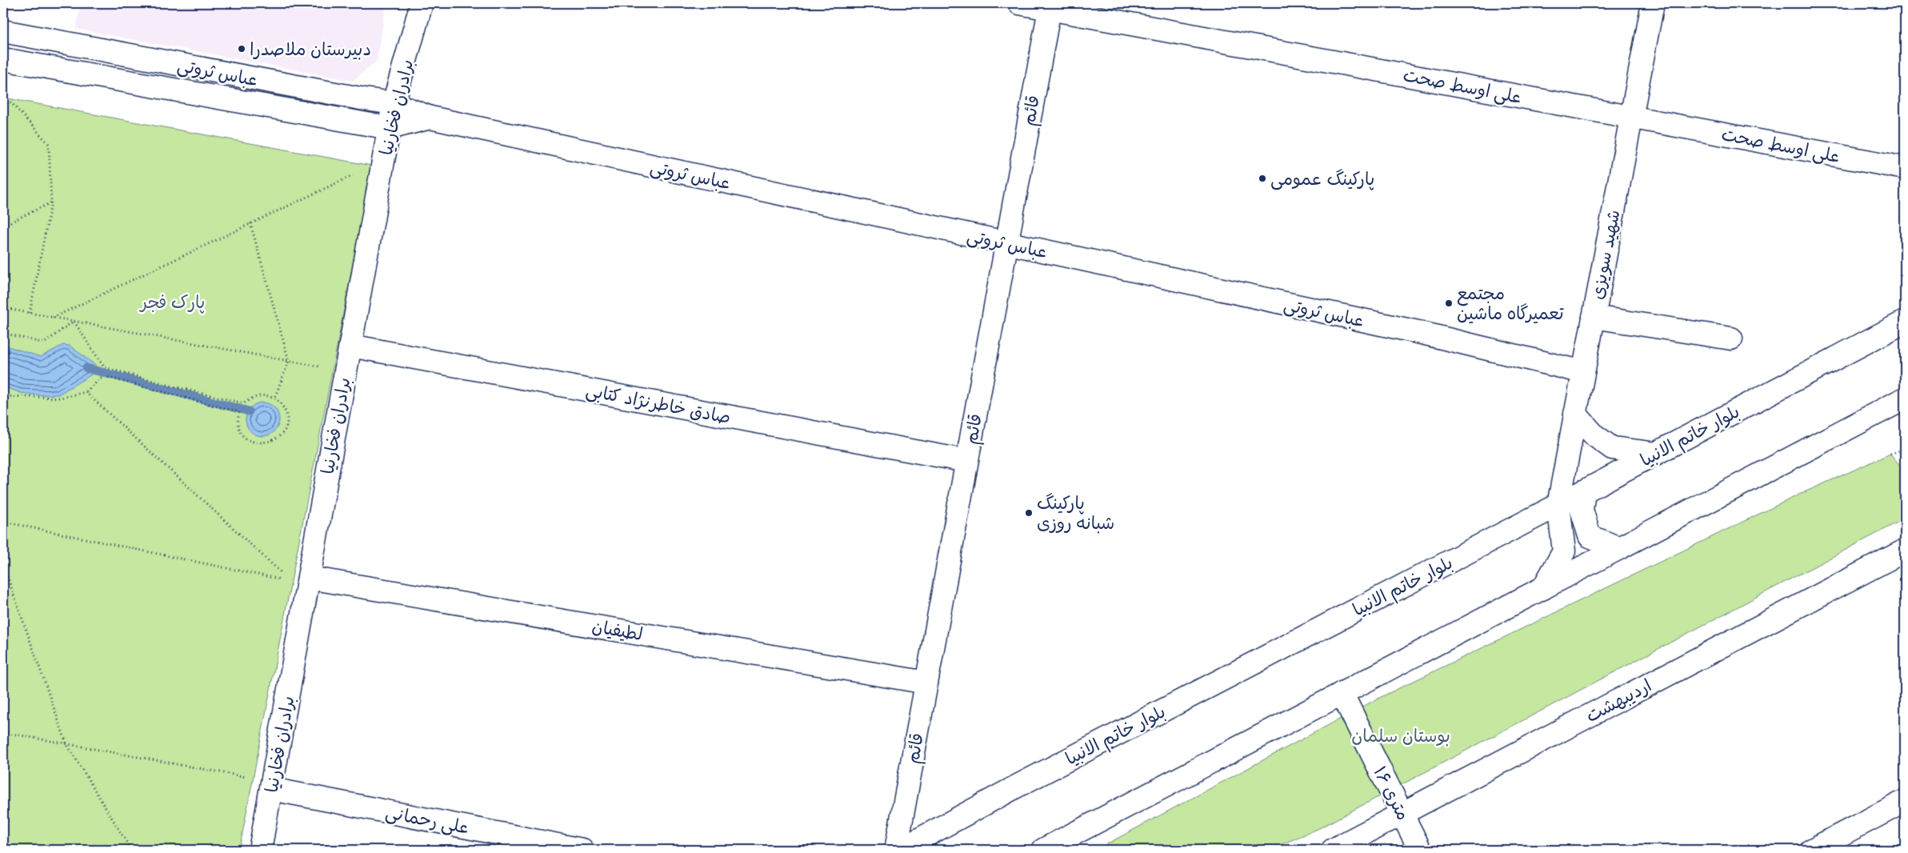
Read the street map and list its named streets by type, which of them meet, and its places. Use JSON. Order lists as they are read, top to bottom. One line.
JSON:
{"streets":{"street":["عباس ثروتی","علی اوسط صحت","برادران فخارنیا","قائم","شهید سویزی","صادق خاطرنژاد کتابی","بلوار خاتم الانبیا","لطیفیان","اردیبهشت","۱۶ متری","علی رحمانی"]},"crossings":[["عباس ثروتی","برادران فخارنیا"],["عباس ثروتی","قائم"],["عباس ثروتی","شهید سویزی"],["علی اوسط صحت","قائم"],["علی اوسط صحت","شهید سویزی"],["برادران فخارنیا","صادق خاطرنژاد کتابی"],["برادران فخارنیا","لطیفیان"],["برادران فخارنیا","علی رحمانی"],["قائم","صادق خاطرنژاد کتابی"],["قائم","لطیفیان"],["شهید سویزی","بلوار خاتم الانبیا"],["اردیبهشت","۱۶ متری"]],"parks":["پارک فجر","بوستان سلمان"],"places":["دبیرستان ملاصدرا","پارکینگ عمومی","مجتمع تعمیرگاه ماشین","پارکینگ شبانه روزی"]}
